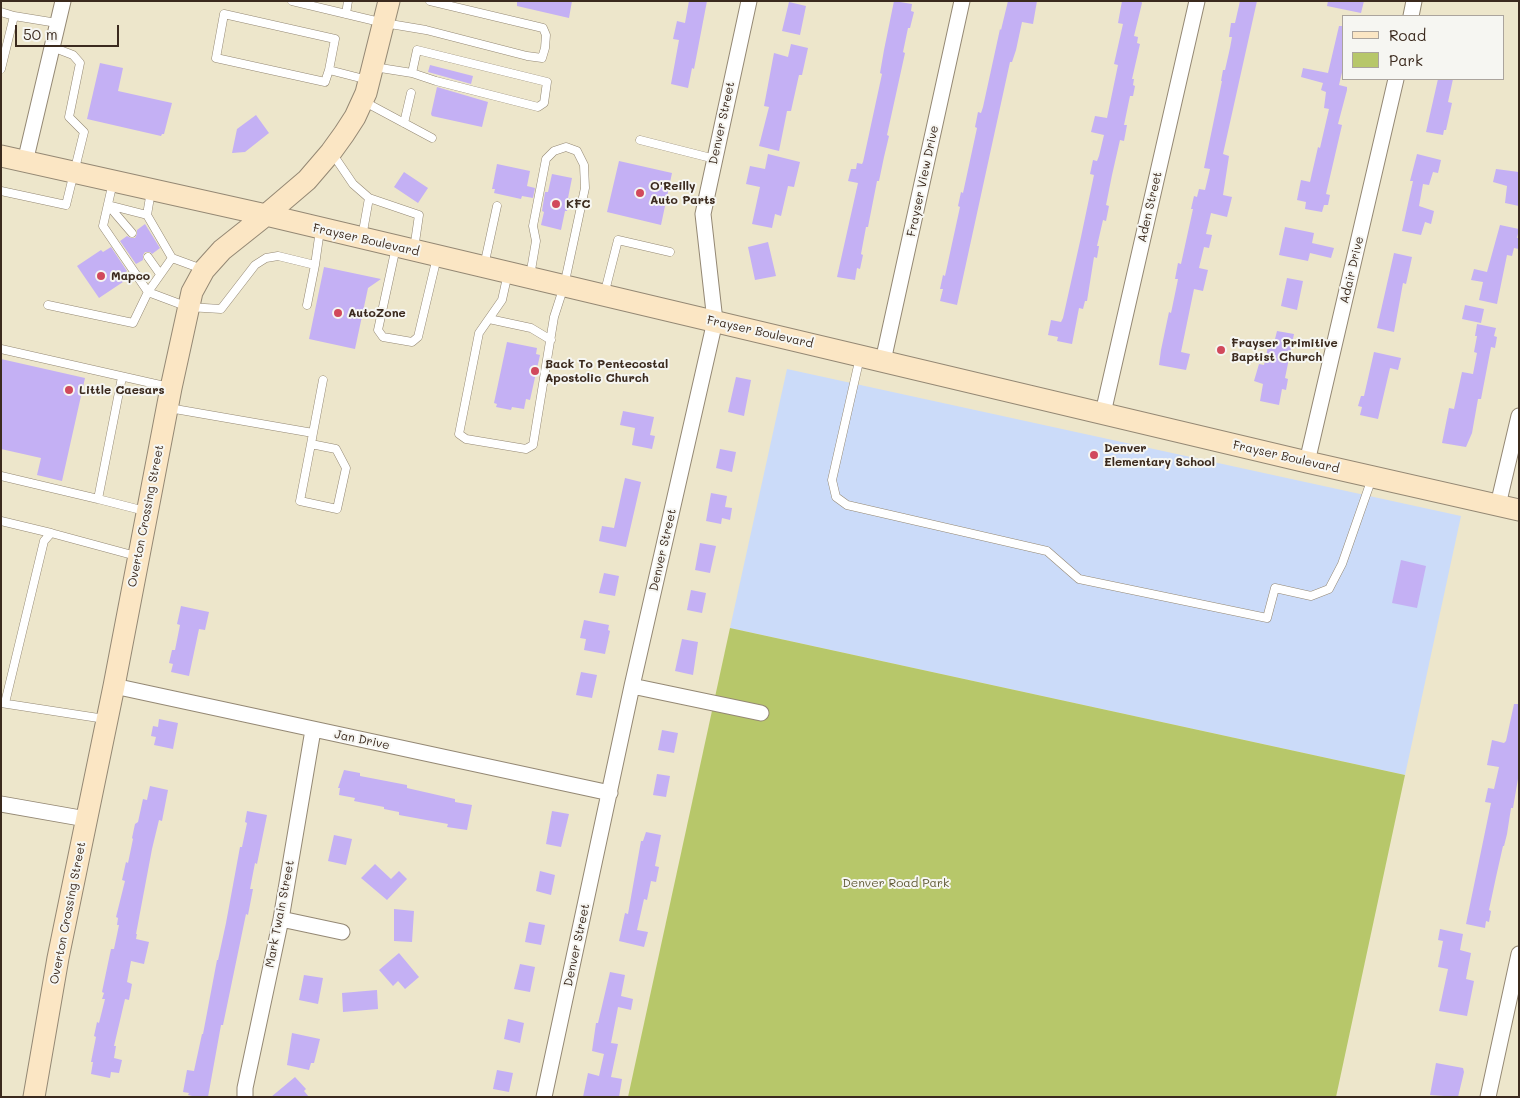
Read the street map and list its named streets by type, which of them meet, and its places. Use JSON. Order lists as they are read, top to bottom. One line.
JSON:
{"streets":{"main road":["Frayser Boulevard","Overton Crossing Street"],"street":["Denver Street","Frayser View Drive","Aden Street","Adair Drive","Jan Drive","Mark Twain Street"]},"crossings":[["Denver Street","Frayser Boulevard"],["Denver Street","Jan Drive"],["Frayser View Drive","Frayser Boulevard"],["Aden Street","Frayser Boulevard"],["Frayser Boulevard","Adair Drive"],["Frayser Boulevard","Overton Crossing Street"],["Overton Crossing Street","Jan Drive"],["Jan Drive","Mark Twain Street"]],"parks":["Denver Road Park"],"places":["O'Reilly Auto Parts","KFC","Mapco","AutoZone","Frayser Primitive Baptist Church","Back To Pentecostal Apostolic Church","Little Caesars","Denver Elementary School"],"legend":["Road","Park"],"scale_bar":"50 m"}
